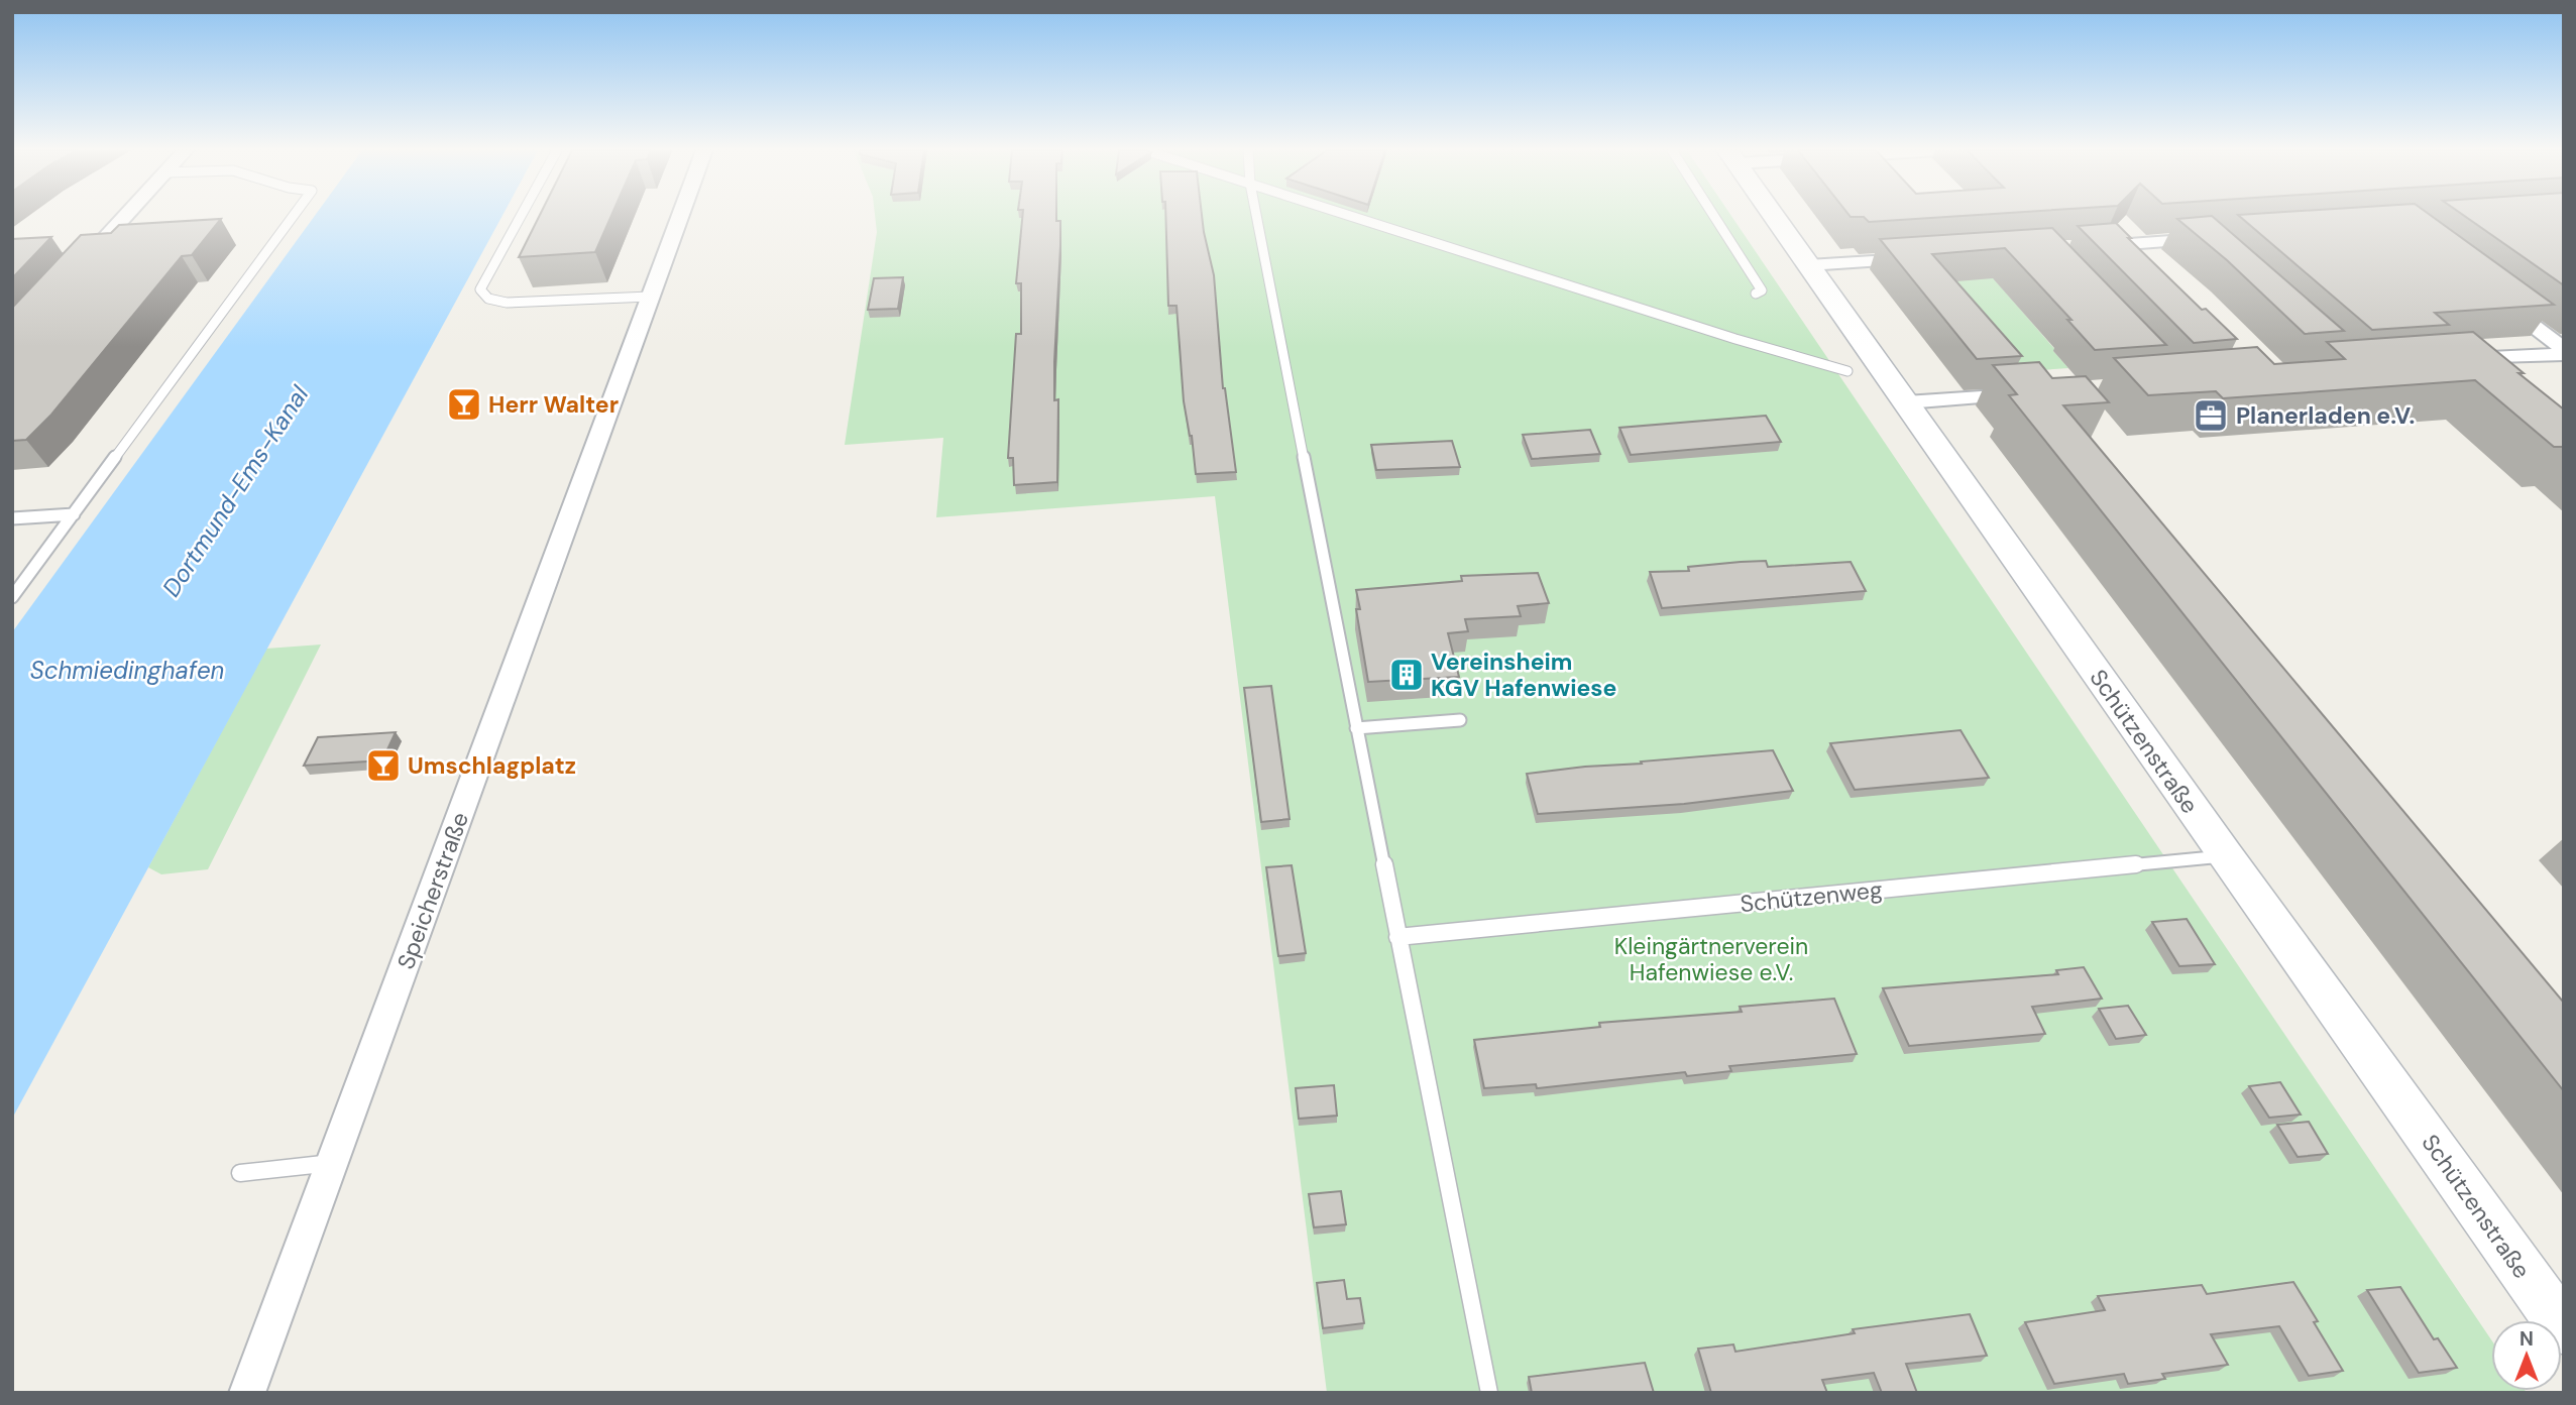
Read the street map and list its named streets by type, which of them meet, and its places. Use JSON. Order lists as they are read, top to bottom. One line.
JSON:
{"streets":{"street":["Schützenstraße","Speicherstraße"],"lane":["Schützenweg"]},"crossings":[["Schützenstraße","Schützenweg"]],"water":["Dortmund-Ems-Kanal","Schmiedinghafen"],"parks":["Kleingärtnerverein Hafenwiese e.V."],"places":{"bar":["Herr Walter","Umschlagplatz"],"office":["Planerladen e.V."],"building":["Vereinsheim KGV Hafenwiese"]},"north":"top"}
